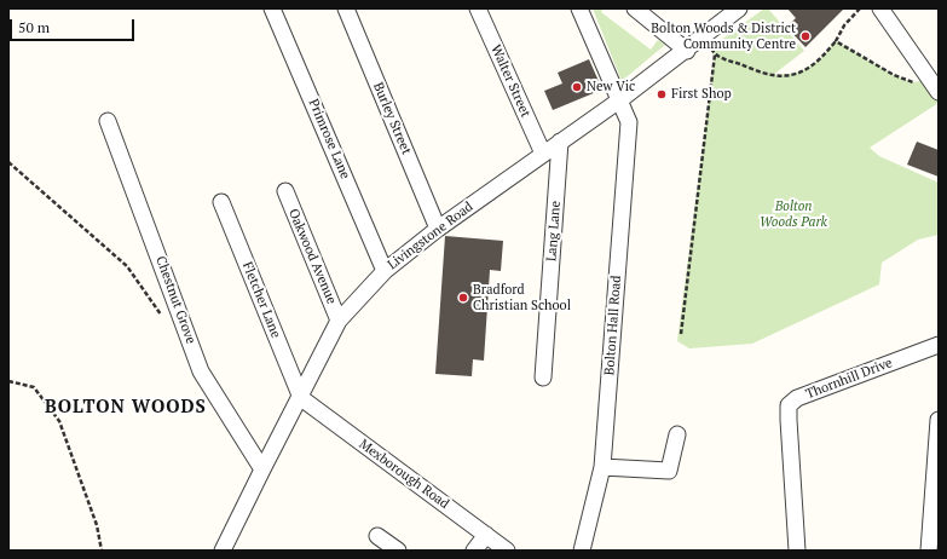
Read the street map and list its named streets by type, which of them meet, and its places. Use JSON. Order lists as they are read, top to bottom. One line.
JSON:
{"streets":{"street":["Walter Street","Burley Street","Primrose Lane","Lang Lane","Livingstone Road","Oakwood Avenue","Chestnut Grove","Fletcher Lane","Bolton Hall Road","Thornhill Drive","Mexborough Road"]},"crossings":[["Walter Street","Livingstone Road"],["Burley Street","Livingstone Road"],["Primrose Lane","Livingstone Road"],["Lang Lane","Livingstone Road"],["Livingstone Road","Oakwood Avenue"],["Livingstone Road","Chestnut Grove"],["Livingstone Road","Fletcher Lane"],["Livingstone Road","Bolton Hall Road"],["Livingstone Road","Mexborough Road"],["Fletcher Lane","Mexborough Road"]],"districts":["BOLTON WOODS"],"parks":["Bolton Woods Park"],"places":["Bolton Woods & District Community Centre","New Vic","First Shop","Bradford Christian School"],"scale_bar":"50 m"}
